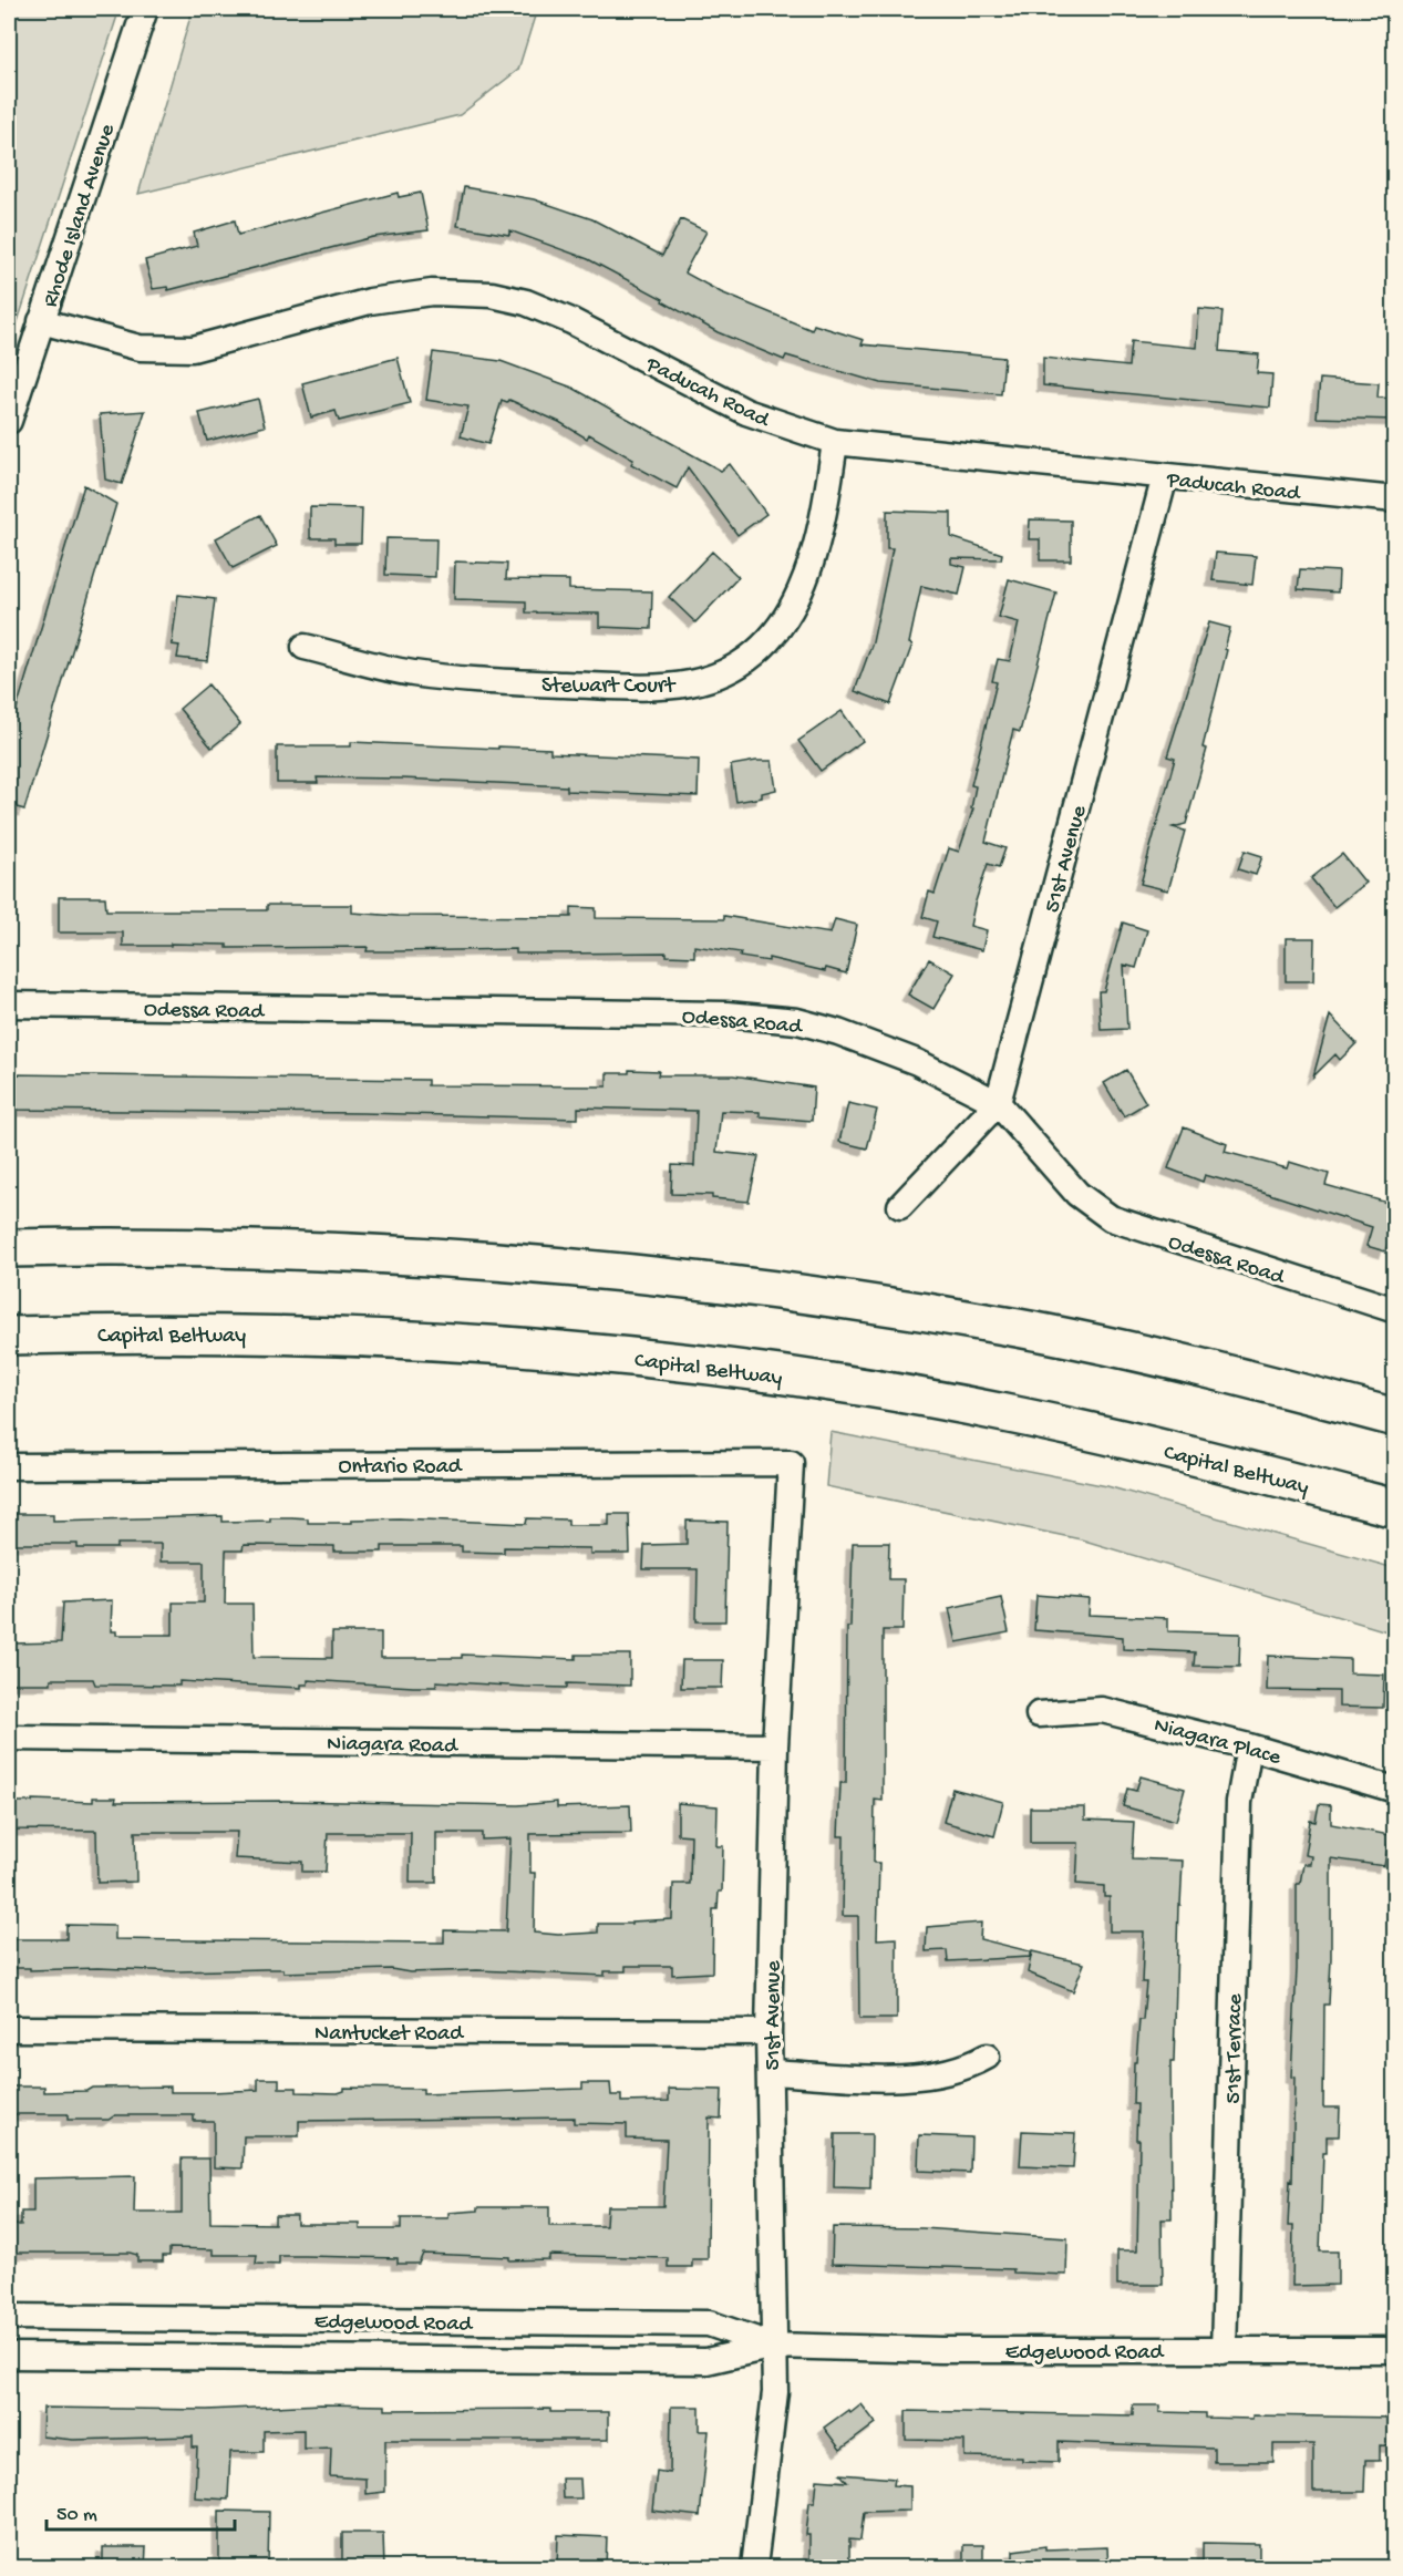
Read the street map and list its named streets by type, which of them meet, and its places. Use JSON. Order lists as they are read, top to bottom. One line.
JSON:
{"streets":{"highway":["Capital Beltway"],"street":["Rhode Island Avenue","Paducah Road","Stewart Court","51st Avenue","Odessa Road","Ontario Road","Niagara Place","Niagara Road","Nantucket Road","51st Terrace","Edgewood Road"]},"crossings":[["Rhode Island Avenue","Paducah Road"],["Paducah Road","Stewart Court"],["Paducah Road","51st Avenue"],["51st Avenue","Odessa Road"],["51st Avenue","Ontario Road"],["51st Avenue","Niagara Road"],["51st Avenue","Nantucket Road"],["51st Avenue","Edgewood Road"],["Niagara Place","51st Terrace"],["51st Terrace","Edgewood Road"]],"scale_bar":"50 m"}
